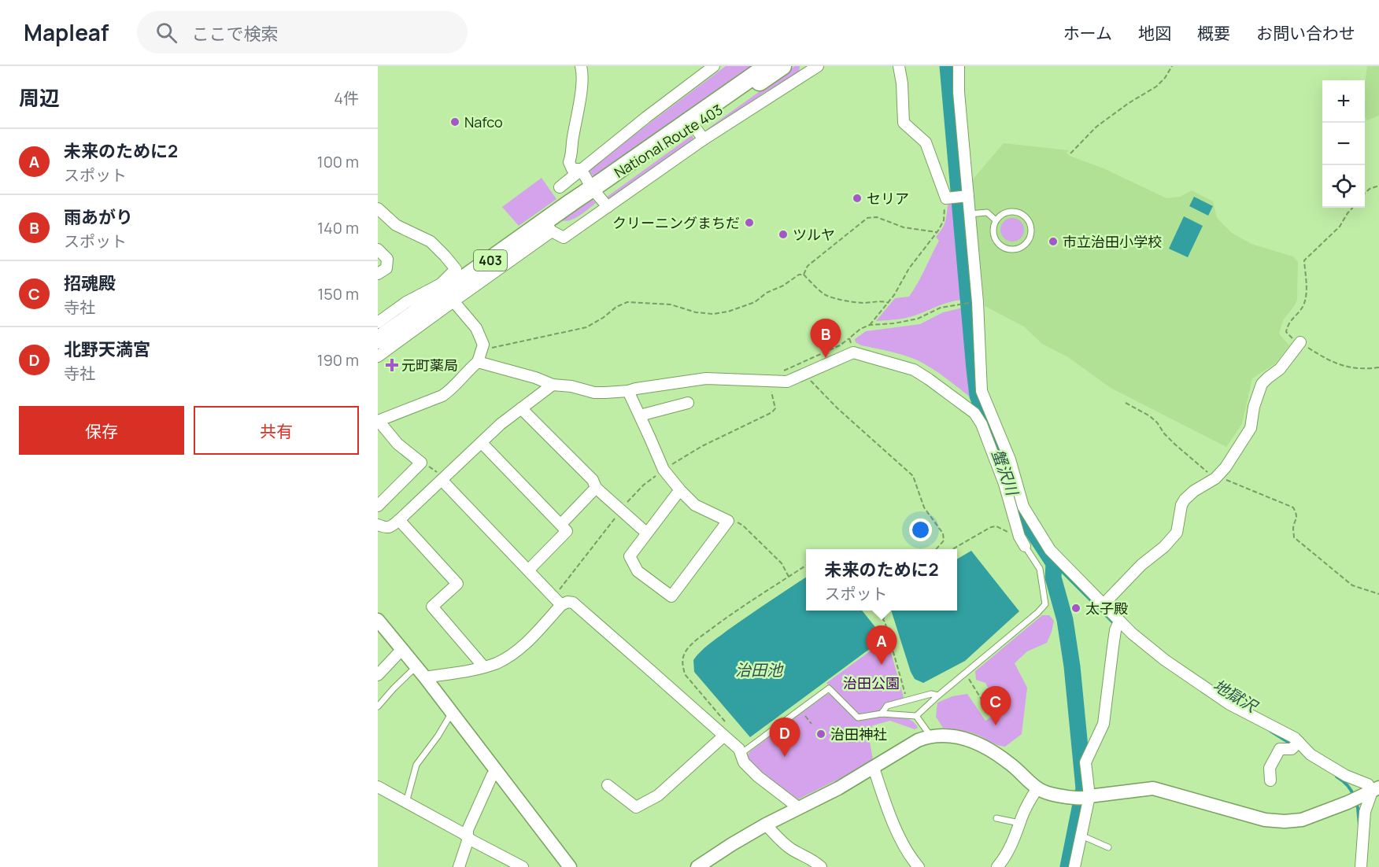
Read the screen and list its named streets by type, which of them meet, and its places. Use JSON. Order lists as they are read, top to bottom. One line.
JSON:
{"streets":{"highway":["National Route 403","403"]},"crossings":[["National Route 403","403"]],"water":["蟹沢川","治田池","地獄沢"],"parks":["治田公園"],"places":{"other":["Nafco","セリア","クリーニングまちだ","ツルヤ","市立治田小学校","太子殿","治田神社"],"health":["元町薬局"]},"page":{"header":"Mapleaf","search":"ここで検索","nav":["ホーム","地図","概要","お問い合わせ"],"heading":["周辺","4件"],"map_buttons":["+","−"],"list":[{"mark":"A","name":"未来のために2","note":"スポット","value":"100 m"},{"mark":"B","name":"雨あがり","note":"スポット","value":"140 m"},{"mark":"C","name":"招魂殿","note":"寺社","value":"150 m"},{"mark":"D","name":"北野天満宮","note":"寺社","value":"190 m"}],"pins":["B","A","C","D"],"buttons":["保存","共有"],"popup":["未来のために2","スポット"]}}
